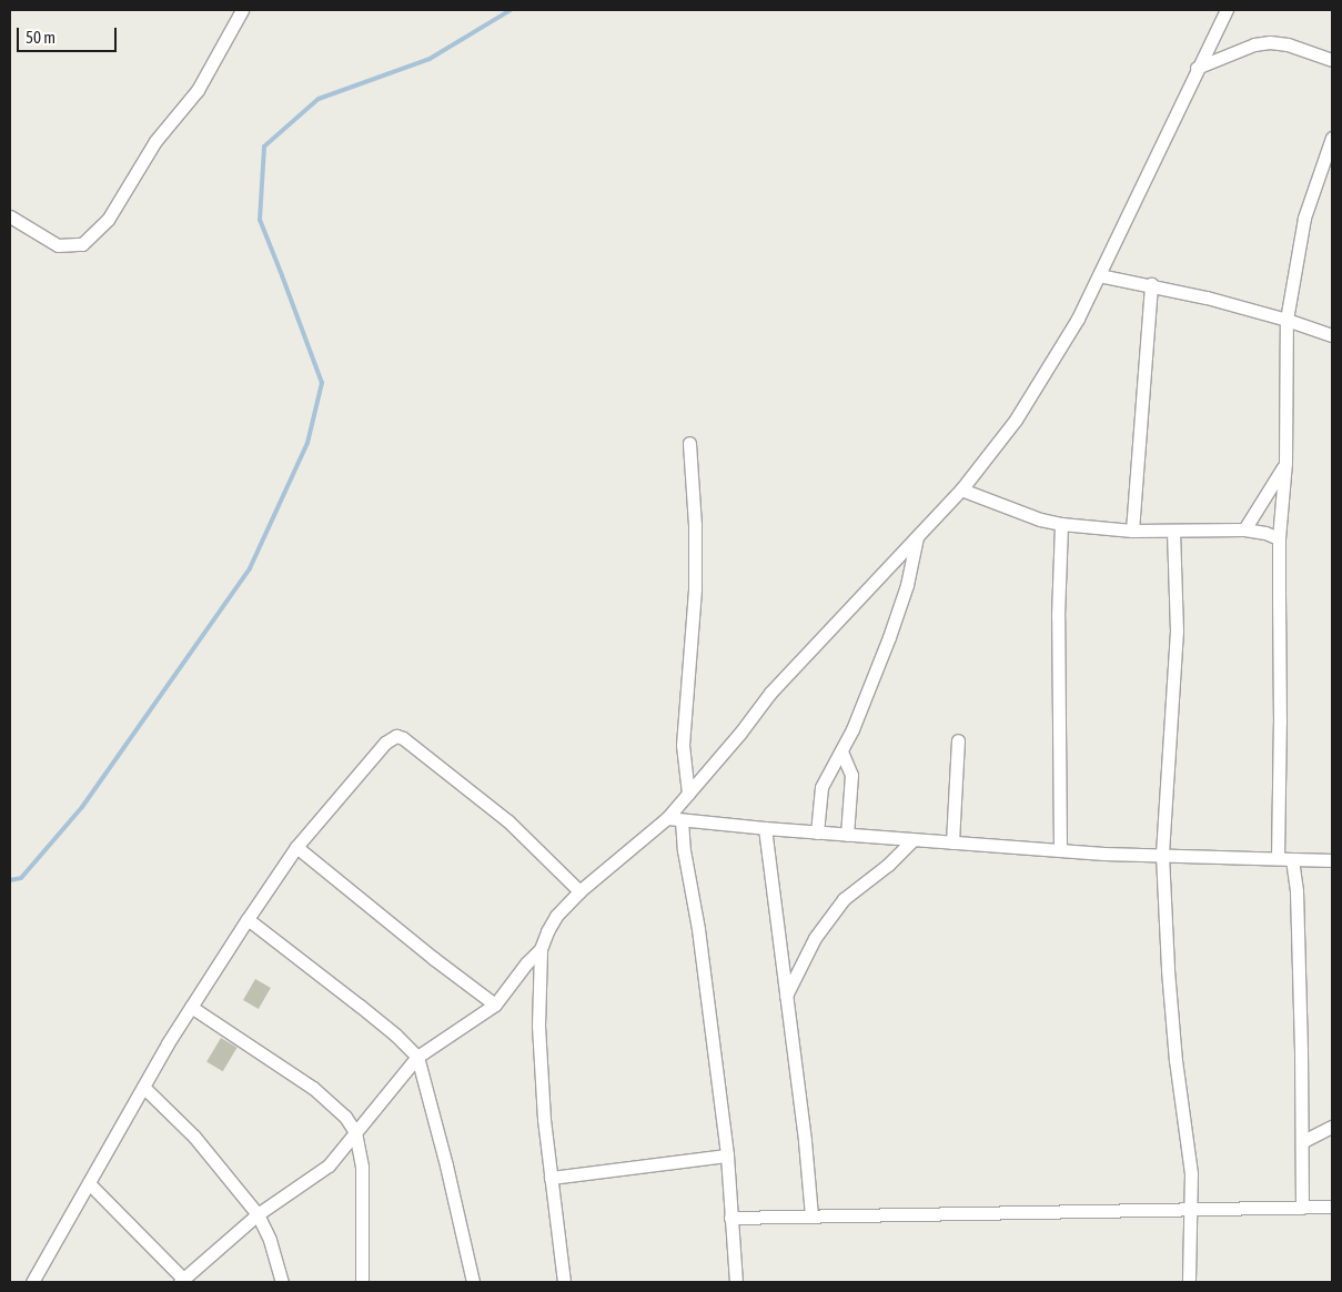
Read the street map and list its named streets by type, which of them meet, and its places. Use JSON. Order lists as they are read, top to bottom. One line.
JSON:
{"scale_bar":"50 m"}
